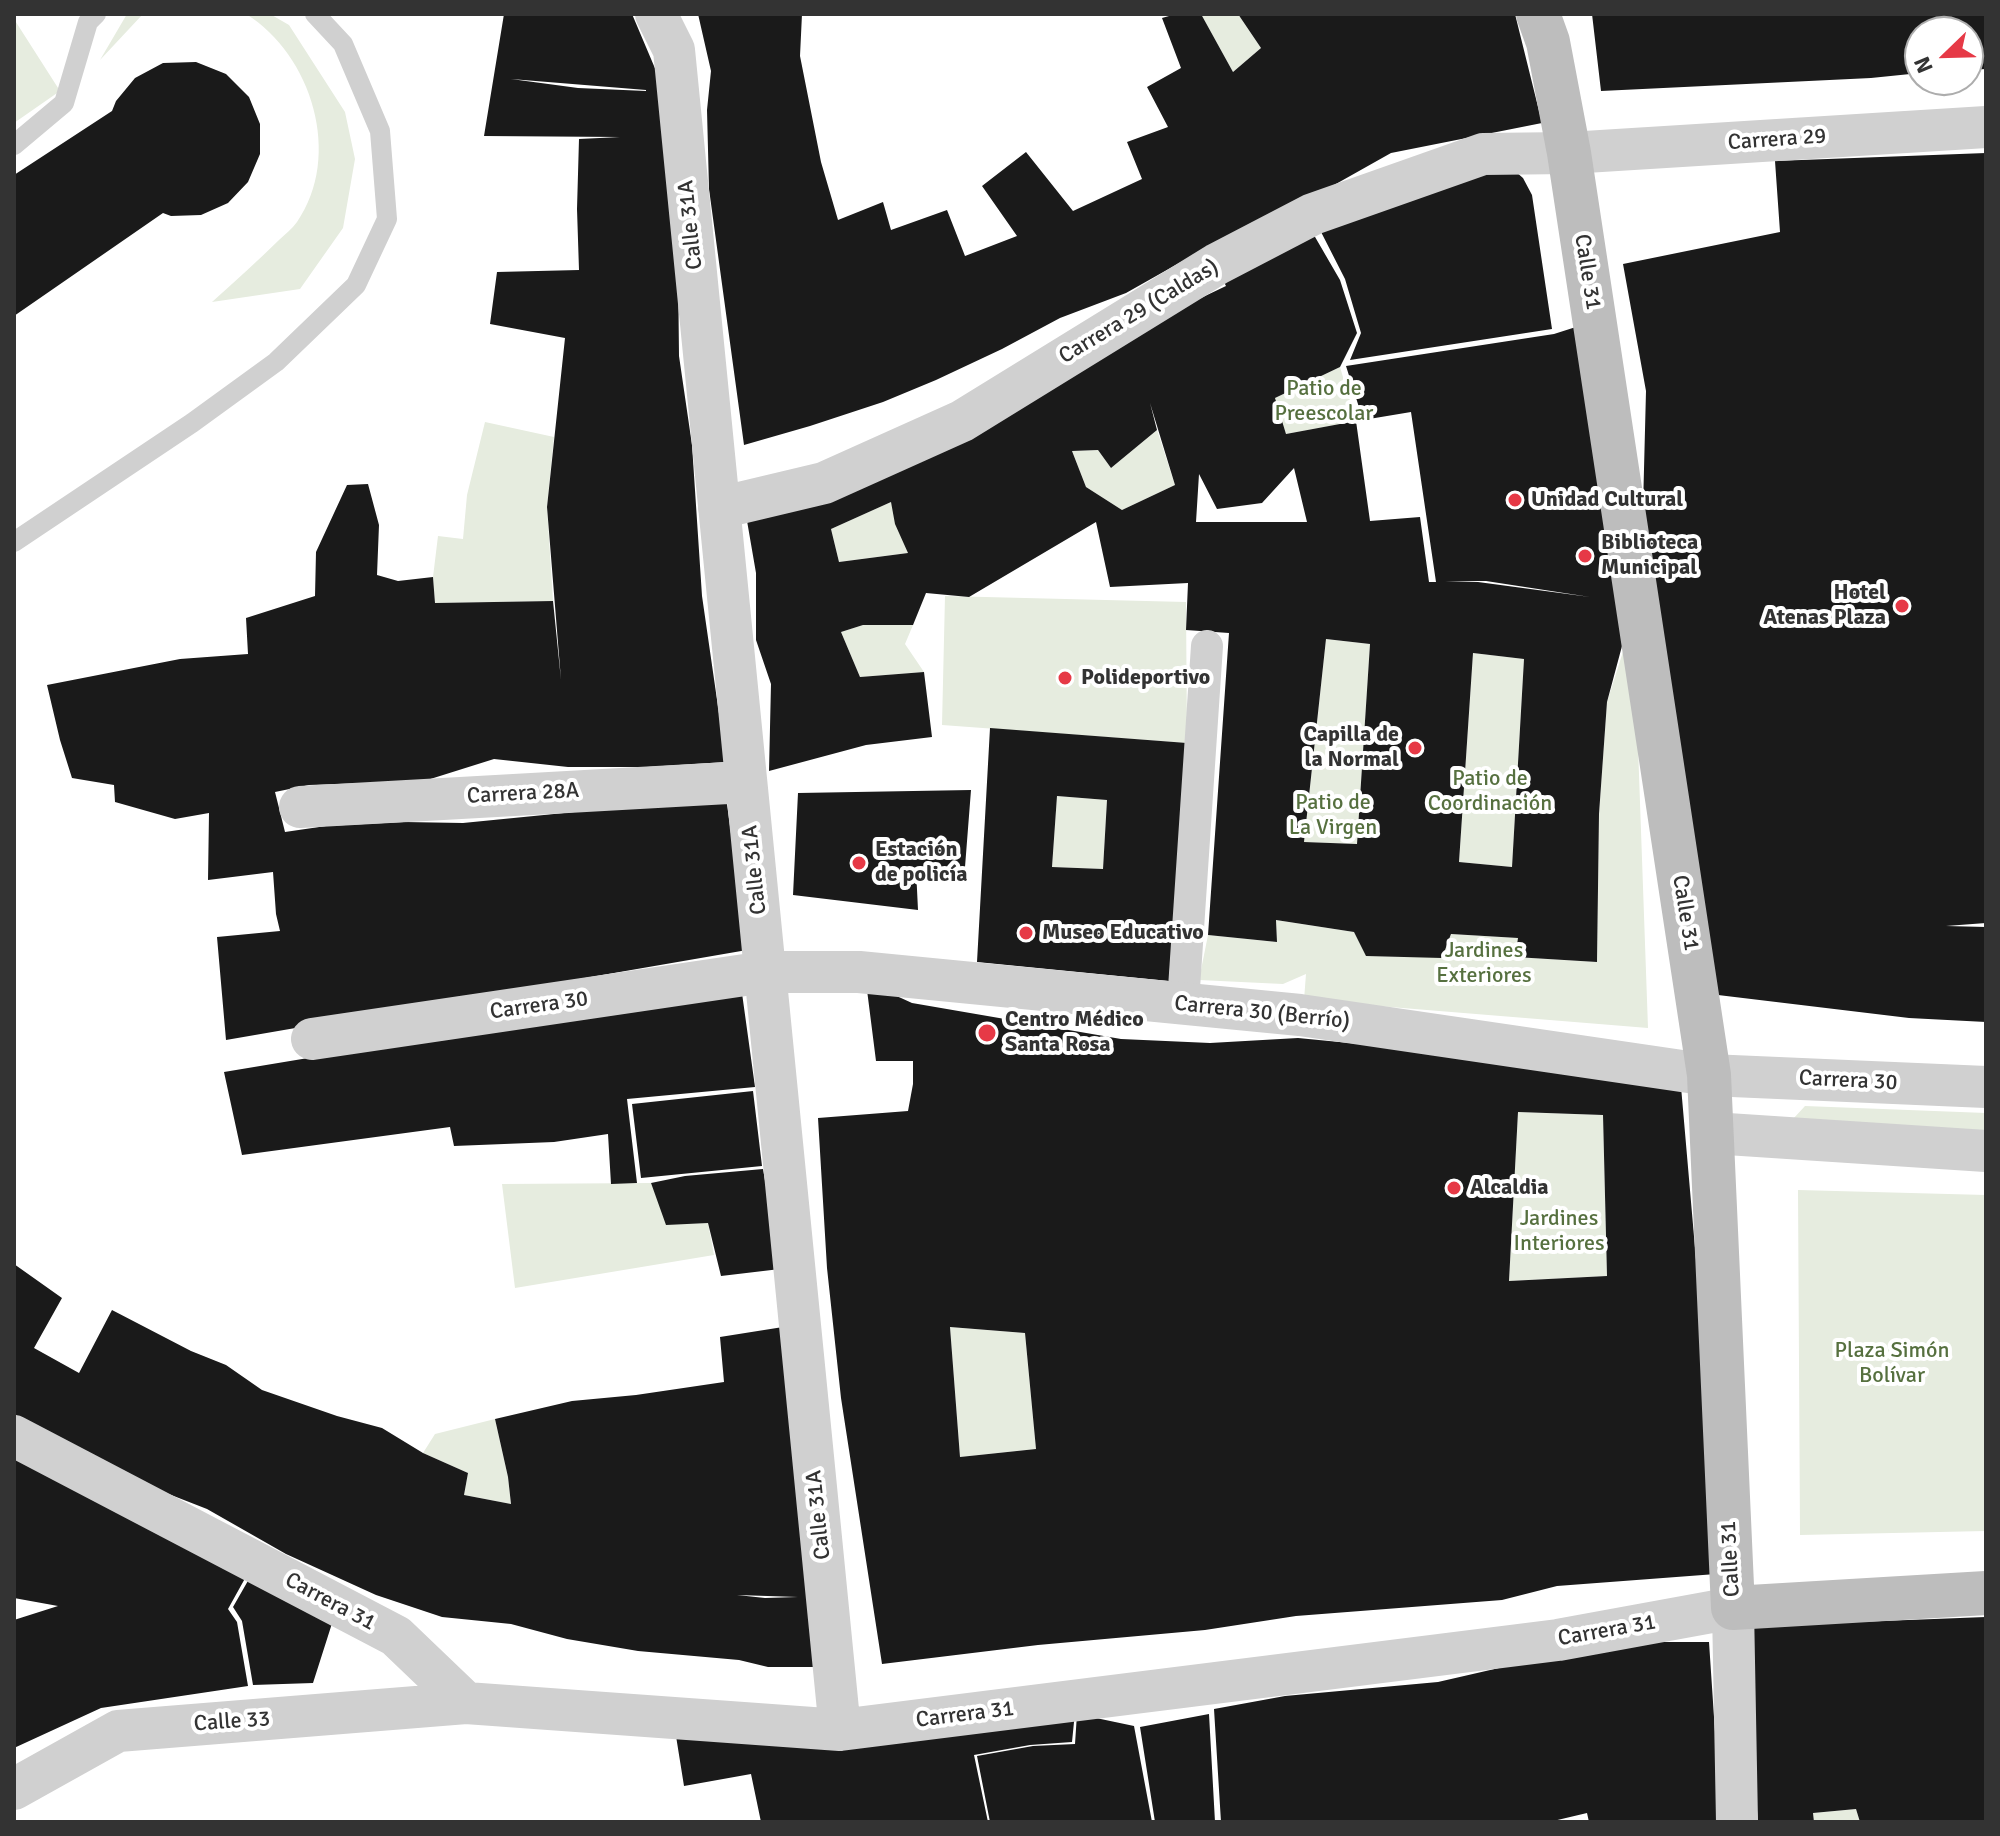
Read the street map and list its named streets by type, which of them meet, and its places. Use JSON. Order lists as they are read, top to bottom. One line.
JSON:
{"streets":{"main road":["Calle 31","Carrera 31"],"street":["Carrera 29","Calle 31A","Carrera 29 (Caldas)","Carrera 28A","Carrera 30","Carrera 30 (Berrío)","Calle 33"]},"crossings":[["Carrera 29","Calle 31"],["Carrera 29","Carrera 29 (Caldas)"],["Calle 31A","Carrera 29 (Caldas)"],["Calle 31A","Carrera 28A"],["Calle 31A","Carrera 30"],["Calle 31A","Carrera 30 (Berrío)"],["Calle 31A","Carrera 31"],["Calle 31","Carrera 29 (Caldas)"],["Calle 31","Carrera 30"],["Calle 31","Carrera 30 (Berrío)"],["Calle 31","Carrera 31"],["Carrera 30","Carrera 30 (Berrío)"],["Carrera 31","Calle 33"]],"parks":["Patio de Preescolar","Patio de Coordinación","Patio de La Virgen","Jardines Exteriores","Jardines Interiores","Plaza Simón Bolívar"],"places":["Unidad Cultural","Biblioteca Municipal","Hotel Atenas Plaza","Polideportivo","Capilla de la Normal","Estación de policía","Museo Educativo","Centro Médico Santa Rosa","Alcaldia"],"north":"bottom left"}
